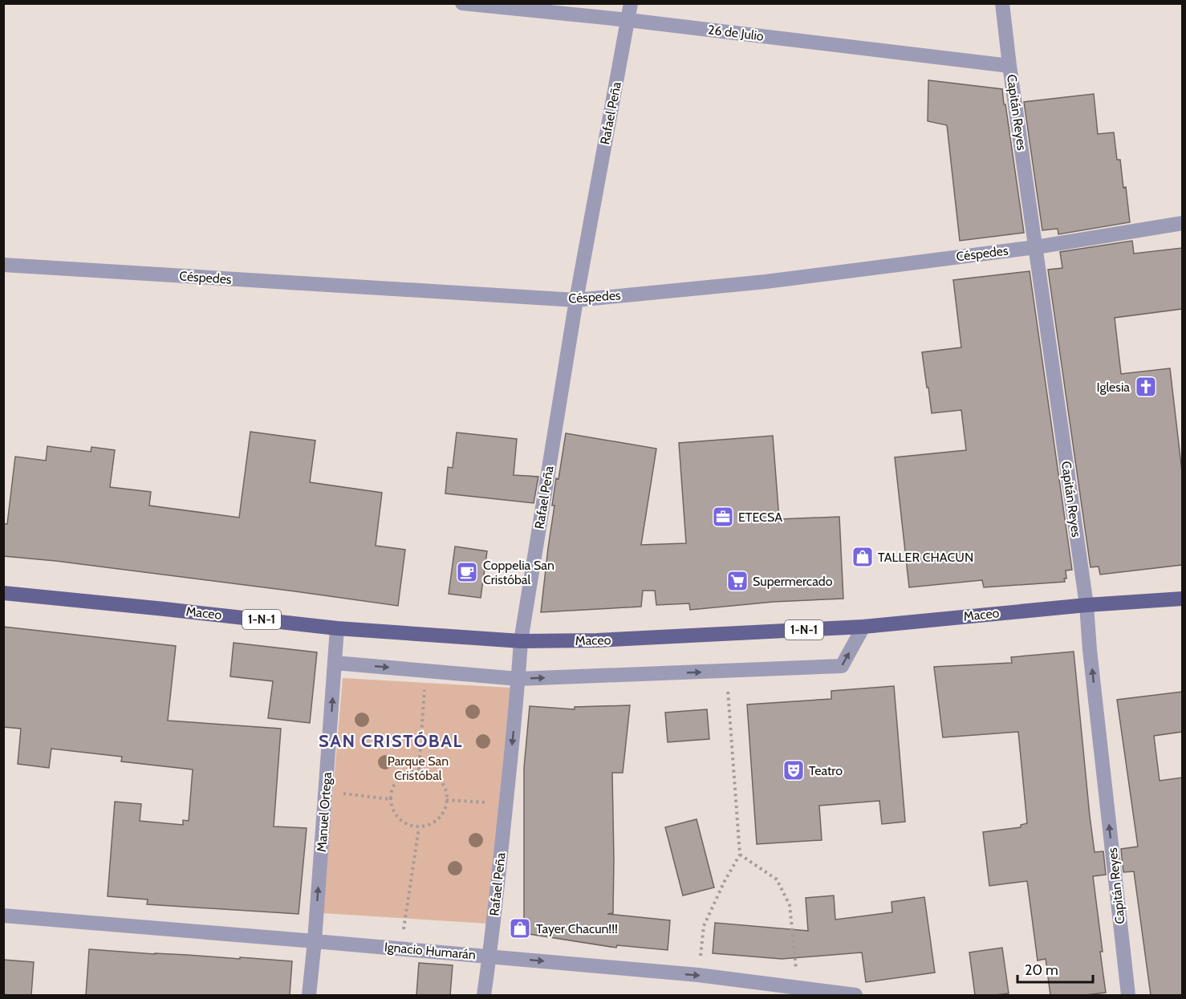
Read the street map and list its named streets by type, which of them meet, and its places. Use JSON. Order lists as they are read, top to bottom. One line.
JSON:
{"streets":{"main road":["Maceo","1-N-1"],"street":["26 de Julio","Capitán Reyes","Rafael Peña","Céspedes","Manuel Ortega","Ignacio Humarán"]},"crossings":[["26 de Julio","Capitán Reyes"],["26 de Julio","Rafael Peña"],["Capitán Reyes","Céspedes"],["Capitán Reyes","Maceo"],["Rafael Peña","Céspedes"],["Rafael Peña","Maceo"],["Rafael Peña","Ignacio Humarán"],["Maceo","Manuel Ortega"],["Manuel Ortega","Ignacio Humarán"]],"one_way":["Capitán Reyes","Manuel Ortega"],"districts":["SAN CRISTÓBAL"],"parks":["Parque San Cristóbal"],"places":{"church":["Iglesia"],"office":["ETECSA"],"shop":["TALLER CHACUN","Tayer Chacun!!!"],"cafe":["Coppelia San Cristóbal"],"supermarket":["Supermercado"],"theatre":["Teatro"]},"scale_bar":"20 m"}
